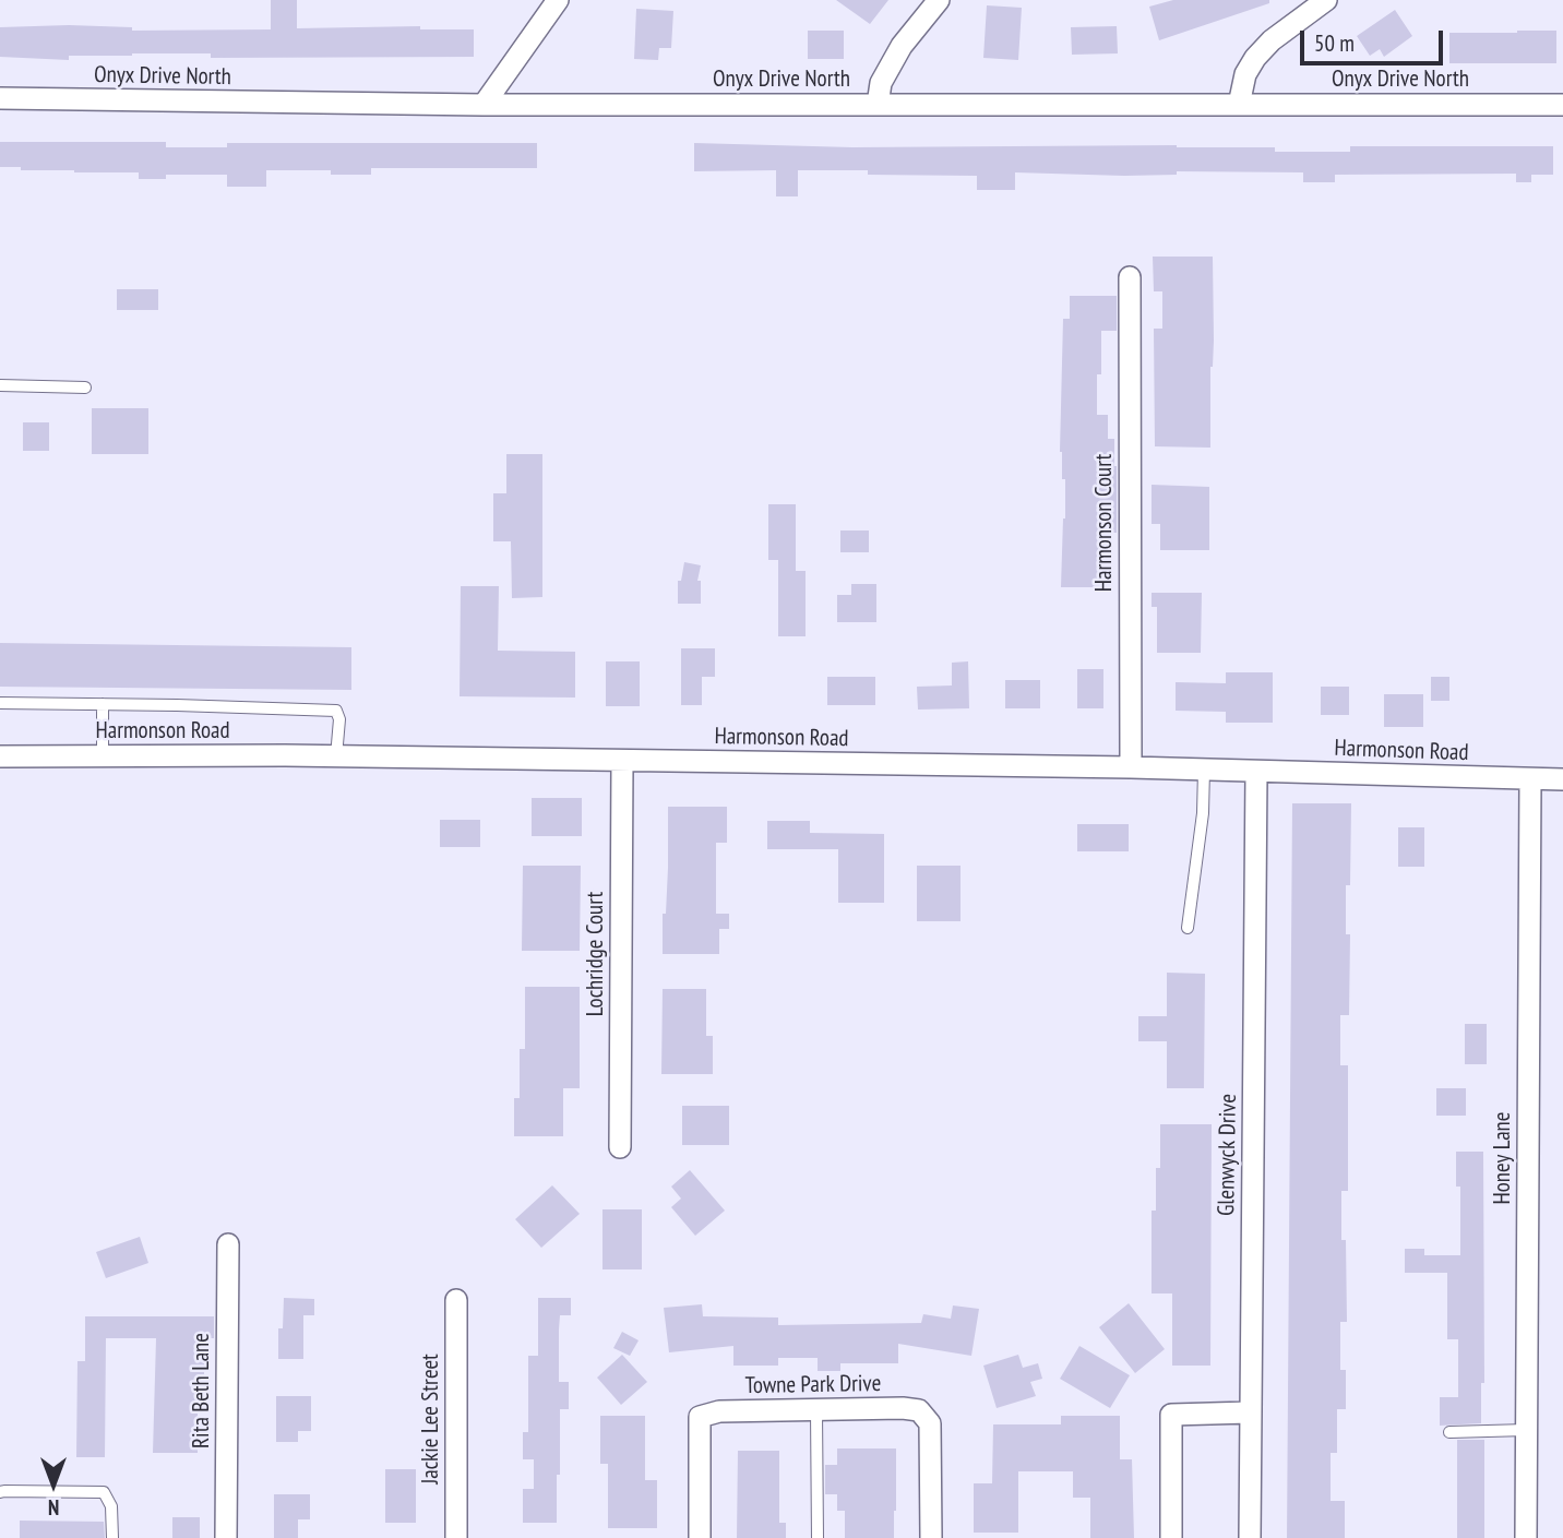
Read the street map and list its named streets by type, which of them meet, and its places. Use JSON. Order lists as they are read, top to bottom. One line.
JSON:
{"streets":{"street":["Onyx Drive North","Harmonson Court","Harmonson Road","Lochridge Court","Glenwyck Drive","Honey Lane","Towne Park Drive","Rita Beth Lane","Jackie Lee Street"]},"crossings":[["Harmonson Court","Harmonson Road"],["Harmonson Road","Lochridge Court"],["Harmonson Road","Glenwyck Drive"],["Harmonson Road","Honey Lane"]],"scale_bar":"50 m","north":"bottom"}
